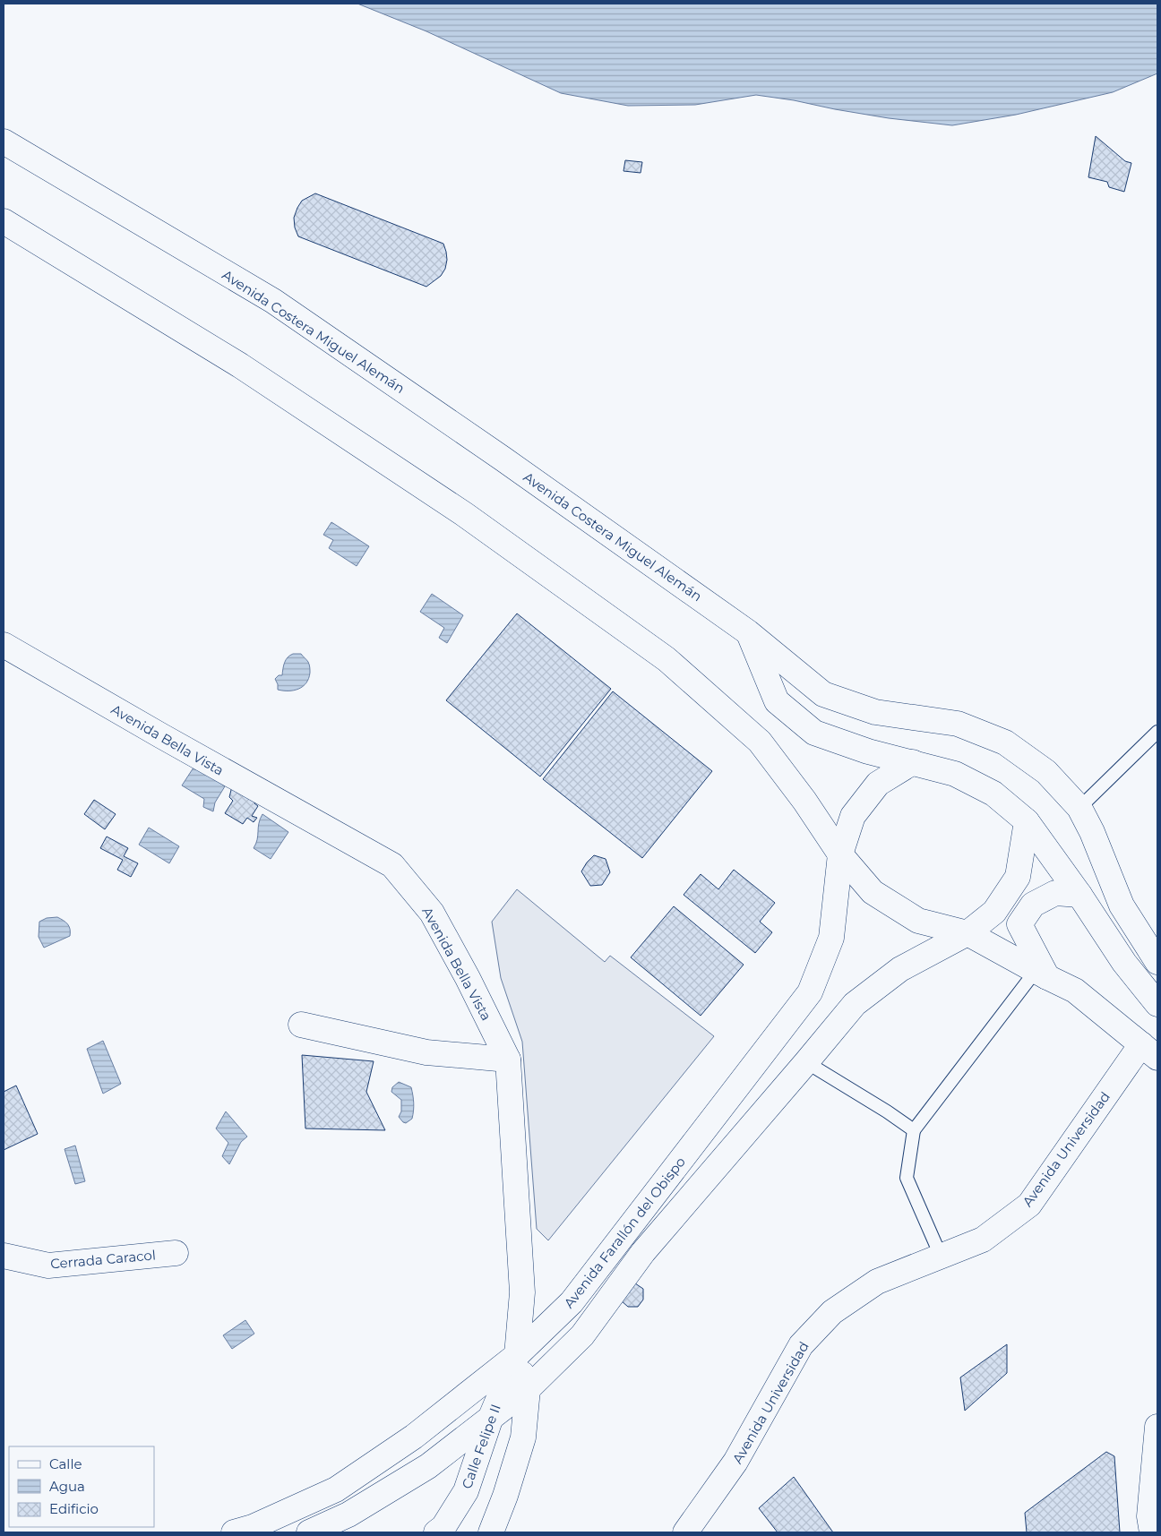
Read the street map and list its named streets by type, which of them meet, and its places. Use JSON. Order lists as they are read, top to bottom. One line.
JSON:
{"streets":{"main road":["Avenida Costera Miguel Alemán","Avenida Bella Vista","Avenida Universidad","Avenida Farallón del Obispo","Cerrada Caracol","Calle Felipe II"]},"crossings":[["Avenida Bella Vista","Avenida Farallón del Obispo"],["Avenida Bella Vista","Calle Felipe II"],["Avenida Farallón del Obispo","Calle Felipe II"]],"legend":["Calle","Agua","Edificio"]}
